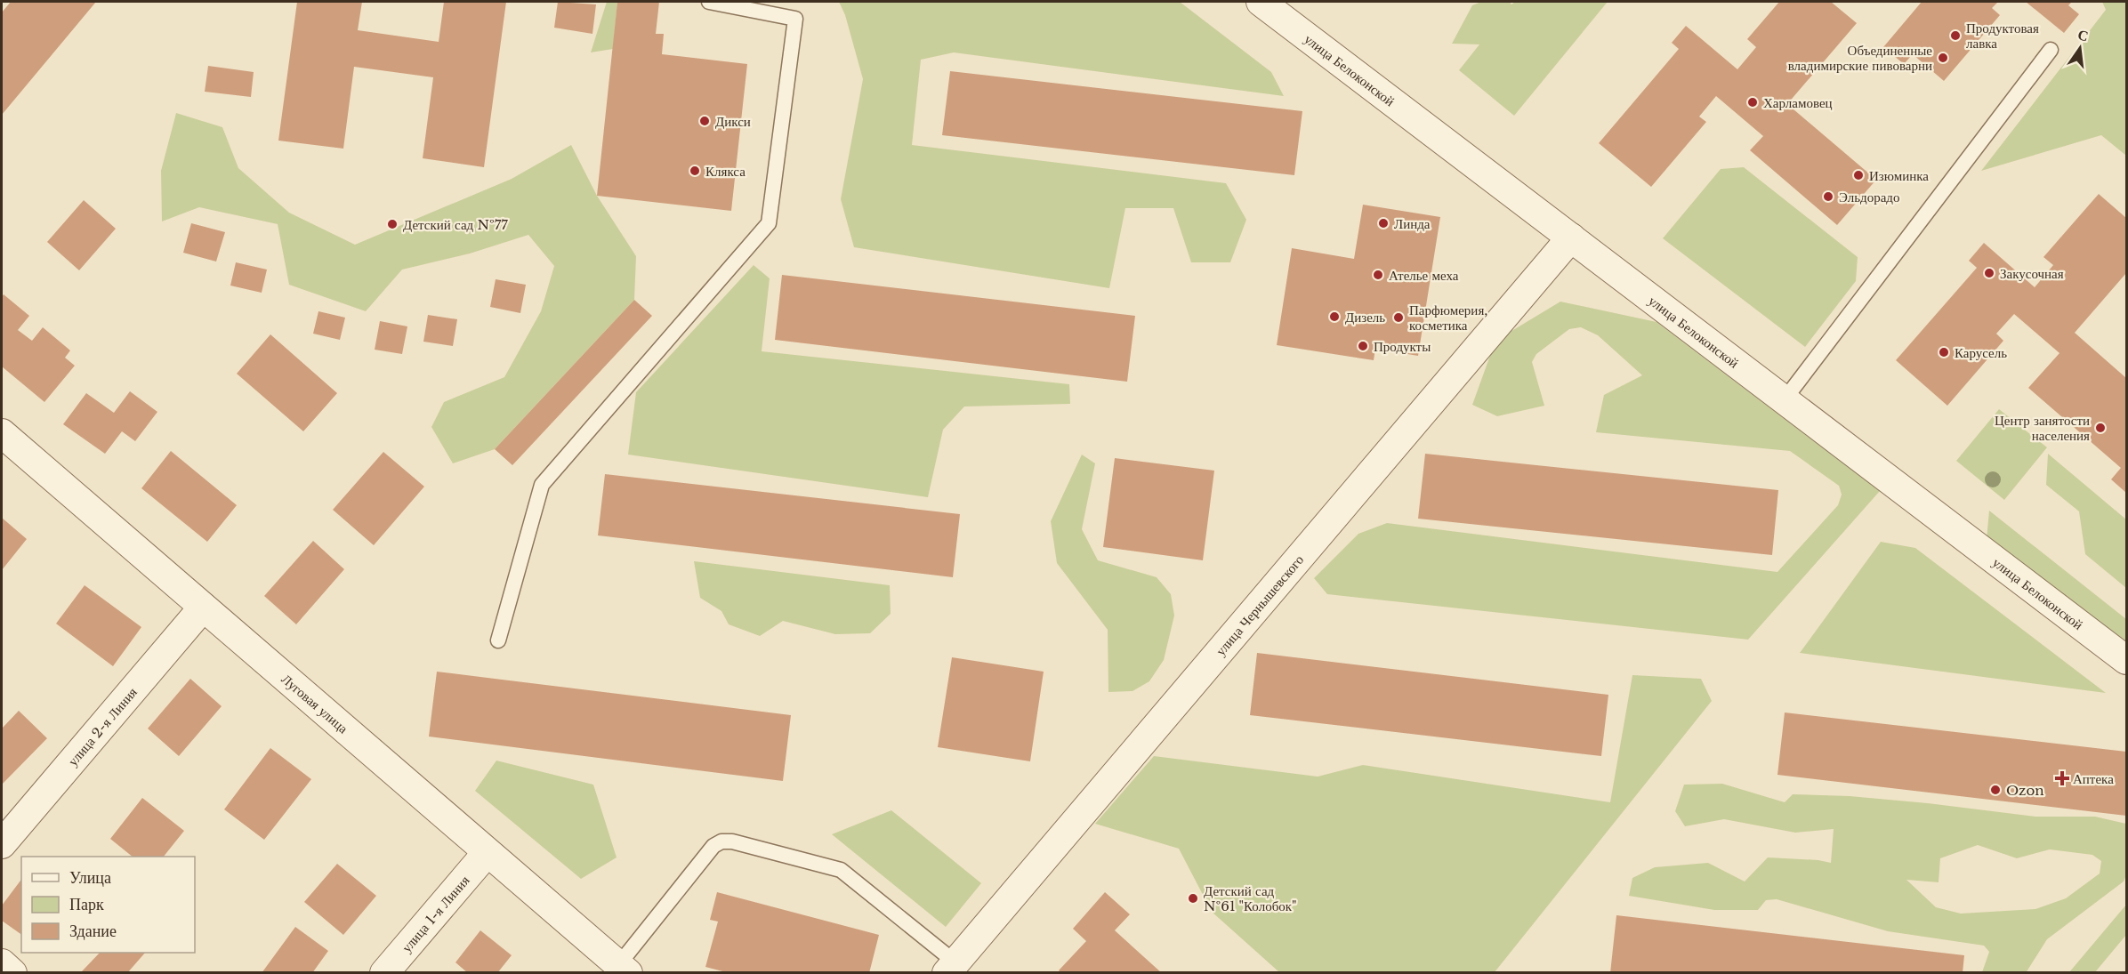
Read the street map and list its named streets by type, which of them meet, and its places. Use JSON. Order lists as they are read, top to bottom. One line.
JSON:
{"streets":{"street":["улица Белоконской","улица Чернышевского","Луговая улица","улица 2-я Линия","улица 1-я Линия"]},"crossings":[["улица Белоконской","улица Чернышевского"],["Луговая улица","улица 2-я Линия"],["Луговая улица","улица 1-я Линия"]],"places":{"other":["Продуктовая лавка","Объединенные владимирские пивоварни","Харламовец","Дикси","Клякса","Изюминка","Эльдорадо","Линда","Детский сад №77","Закусочная","Ателье меха","Дизель","Парфюмерия, косметика","Продукты","Карусель","Центр занятости населения","Ozon","Детский сад №61 \"Колобок\""],"health":["Аптека"]},"legend":["Улица","Парк","Здание"],"north":"top"}
